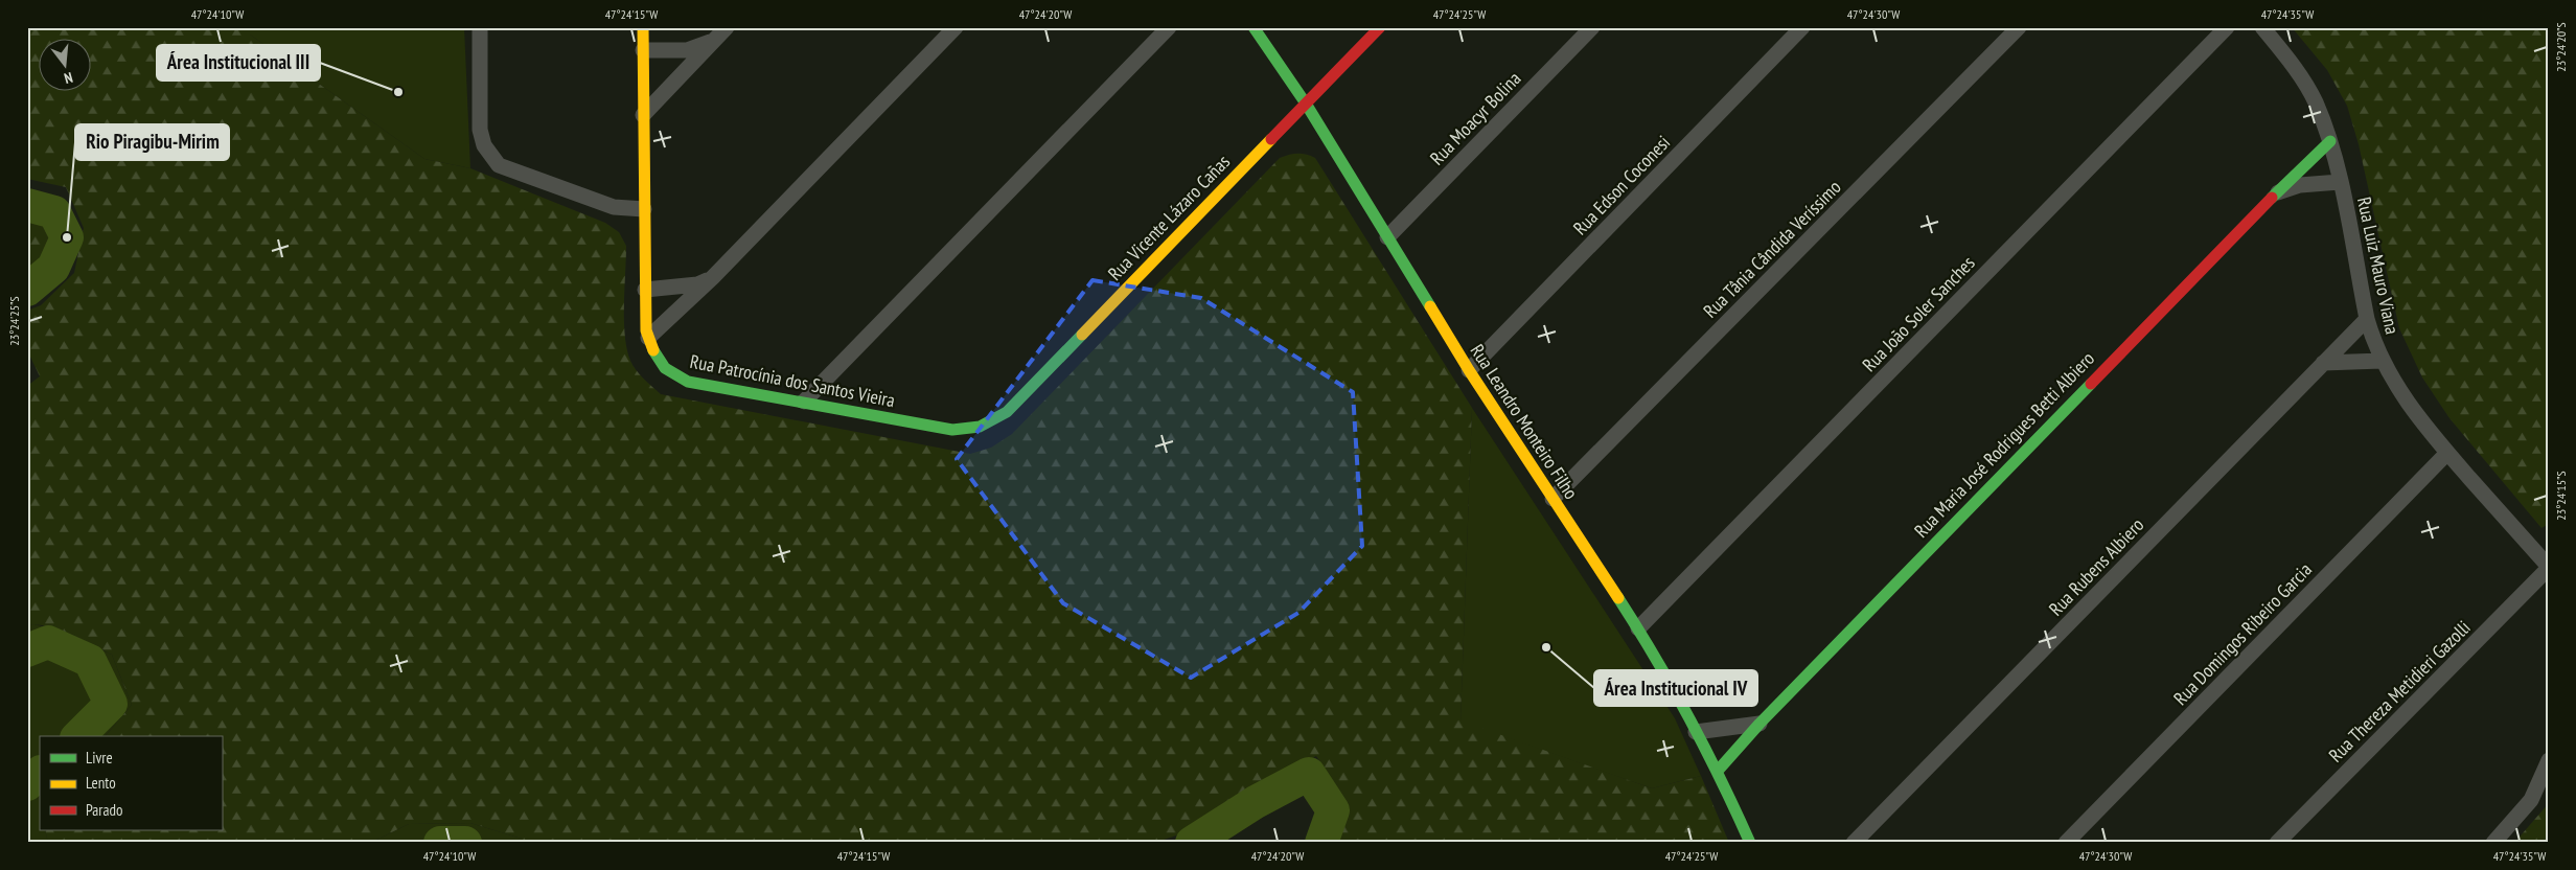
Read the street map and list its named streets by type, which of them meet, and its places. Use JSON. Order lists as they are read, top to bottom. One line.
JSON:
{"streets":{"street":["Rua Moacyr Bolina","Rua Edson Coconesi","Rua Vicente Lázaro Cañas","Rua Tânia Cândida Veríssimo","Rua Luiz Mauro Viana","Rua João Soler Sanches","Rua Patrocínia dos Santos Vieira","Rua Leandro Monteiro Filho","Rua Maria José Rodrigues Betti Albiero","Rua Rubens Albiero","Rua Domingos Ribeiro Garcia","Rua Thereza Metidieri Gazolli"]},"crossings":[["Rua Moacyr Bolina","Rua Leandro Monteiro Filho"],["Rua Edson Coconesi","Rua Leandro Monteiro Filho"],["Rua Vicente Lázaro Cañas","Rua Patrocínia dos Santos Vieira"],["Rua Vicente Lázaro Cañas","Rua Leandro Monteiro Filho"],["Rua Tânia Cândida Veríssimo","Rua Leandro Monteiro Filho"],["Rua Luiz Mauro Viana","Rua Maria José Rodrigues Betti Albiero"],["Rua Luiz Mauro Viana","Rua Rubens Albiero"],["Rua Luiz Mauro Viana","Rua Domingos Ribeiro Garcia"],["Rua Luiz Mauro Viana","Rua Thereza Metidieri Gazolli"],["Rua João Soler Sanches","Rua Leandro Monteiro Filho"],["Rua Leandro Monteiro Filho","Rua Maria José Rodrigues Betti Albiero"]],"places":["Área Institucional III","Rio Piragibu-Mirim","Área Institucional IV"],"legend":["Livre","Lento","Parado"],"north":"bottom","coordinates":["47°24'10\"W","47°24'15\"W","47°24'20\"W","47°24'25\"W","47°24'30\"W","47°24'35\"W","23°24'20\"S","23°24'25\"S","23°24'15\"S"]}
